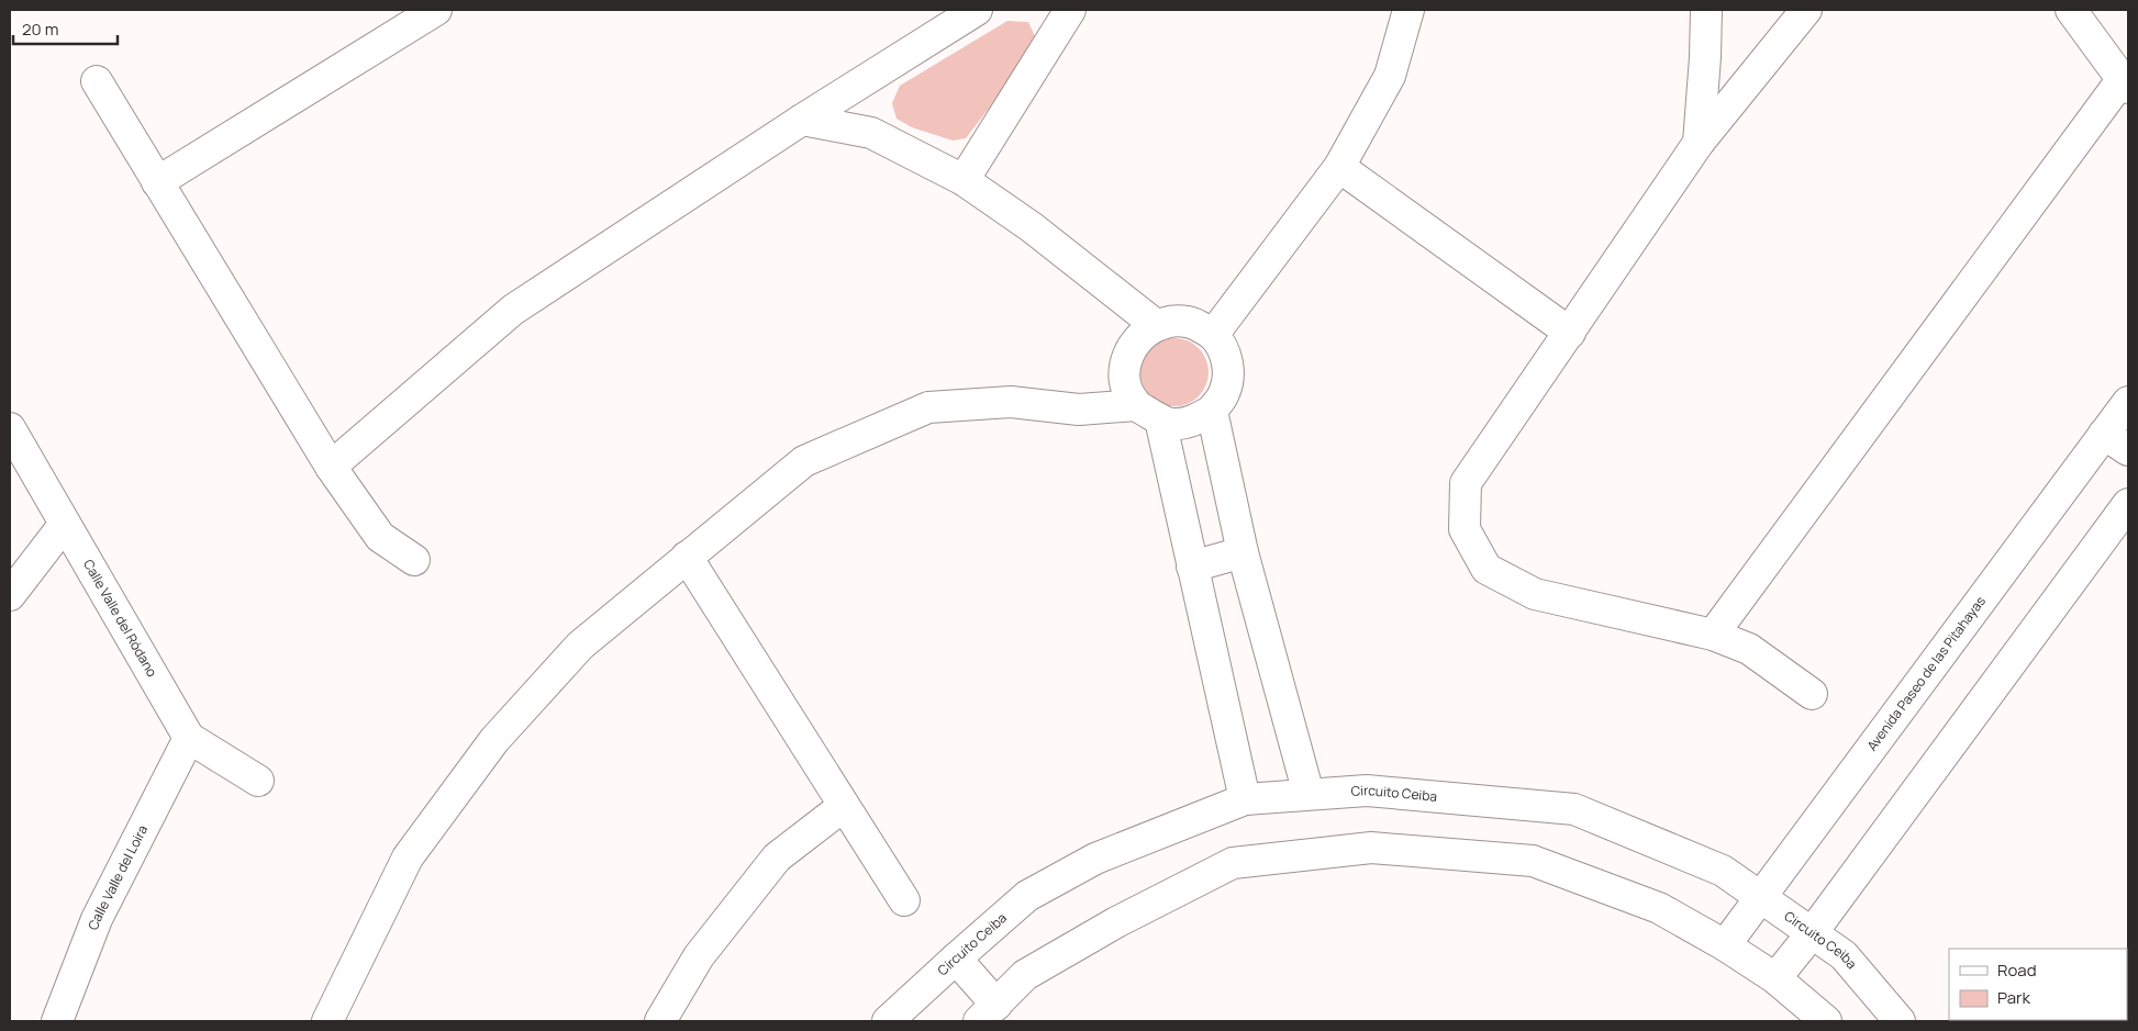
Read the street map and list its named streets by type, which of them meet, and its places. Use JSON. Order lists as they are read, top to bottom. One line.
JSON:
{"streets":{"street":["Calle Valle del Ródano","Avenida Paseo de las Pitahayas","Circuito Ceiba","Calle Valle del Loira"]},"crossings":[["Calle Valle del Ródano","Calle Valle del Loira"],["Avenida Paseo de las Pitahayas","Circuito Ceiba"]],"legend":["Road","Park"],"scale_bar":"20 m"}
